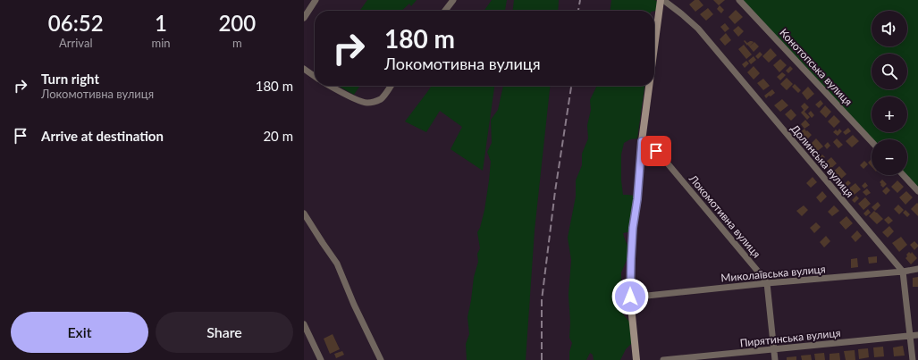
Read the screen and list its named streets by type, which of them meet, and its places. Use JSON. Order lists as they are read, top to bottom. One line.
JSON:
{"streets":{"street":["Конотопська вулиця","Долинська вулиця","Локомотивна вулиця","Миколаївська вулиця","Пирятинська вулиця"]},"crossings":[["Долинська вулиця","Миколаївська вулиця"],["Локомотивна вулиця","Миколаївська вулиця"],["Локомотивна вулиця","Пирятинська вулиця"]],"page":{"eta":["06:52","Arrival","1","min","200","m"],"map_buttons":["+","−"],"turn":["180 m","Локомотивна вулиця"],"list":[{"name":"Turn right","note":"Локомотивна вулиця","value":"180 m"},{"name":"Arrive at destination","value":"20 m"}],"buttons":["Exit","Share"]}}
